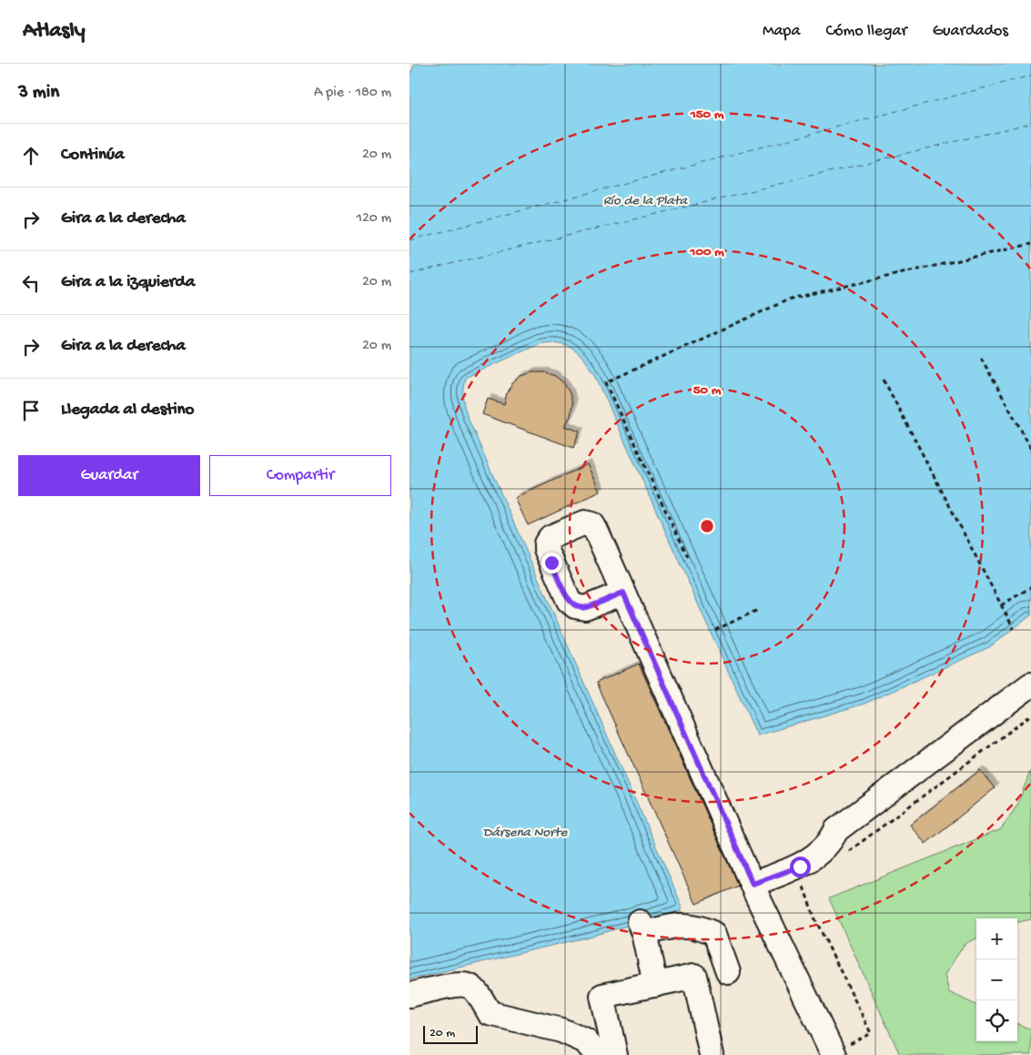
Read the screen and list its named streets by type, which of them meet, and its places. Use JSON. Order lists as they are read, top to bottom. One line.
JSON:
{"water":["Río de la Plata","Dársena Norte"],"scale_bar":"20 m","page":{"header":"Atlasly","nav":["Mapa","Cómo llegar","Guardados"],"heading":["3 min","A pie · 180 m"],"list":[["Continúa","20 m"],["Gira a la derecha","120 m"],["Gira a la izquierda","20 m"],["Gira a la derecha","20 m"],"Llegada al destino"],"buttons":["Guardar","Compartir"],"map_buttons":["+","−"],"scale":"20 m"},"rings":["150 m","100 m","50 m"]}
